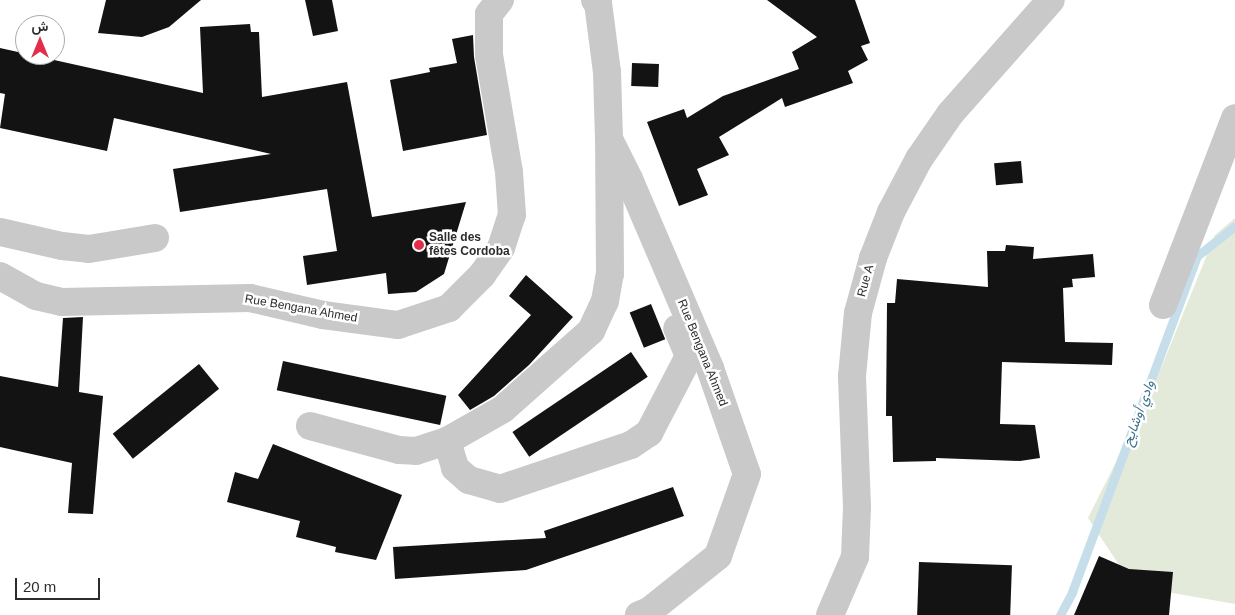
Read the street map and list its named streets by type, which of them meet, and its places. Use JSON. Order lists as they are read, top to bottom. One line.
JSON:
{"streets":{"street":["Rue A","Rue Bengana Ahmed"]},"water":["وادي أوشايح"],"places":["Salle des fêtes Cordoba"],"scale_bar":"20 m","north":"top"}
